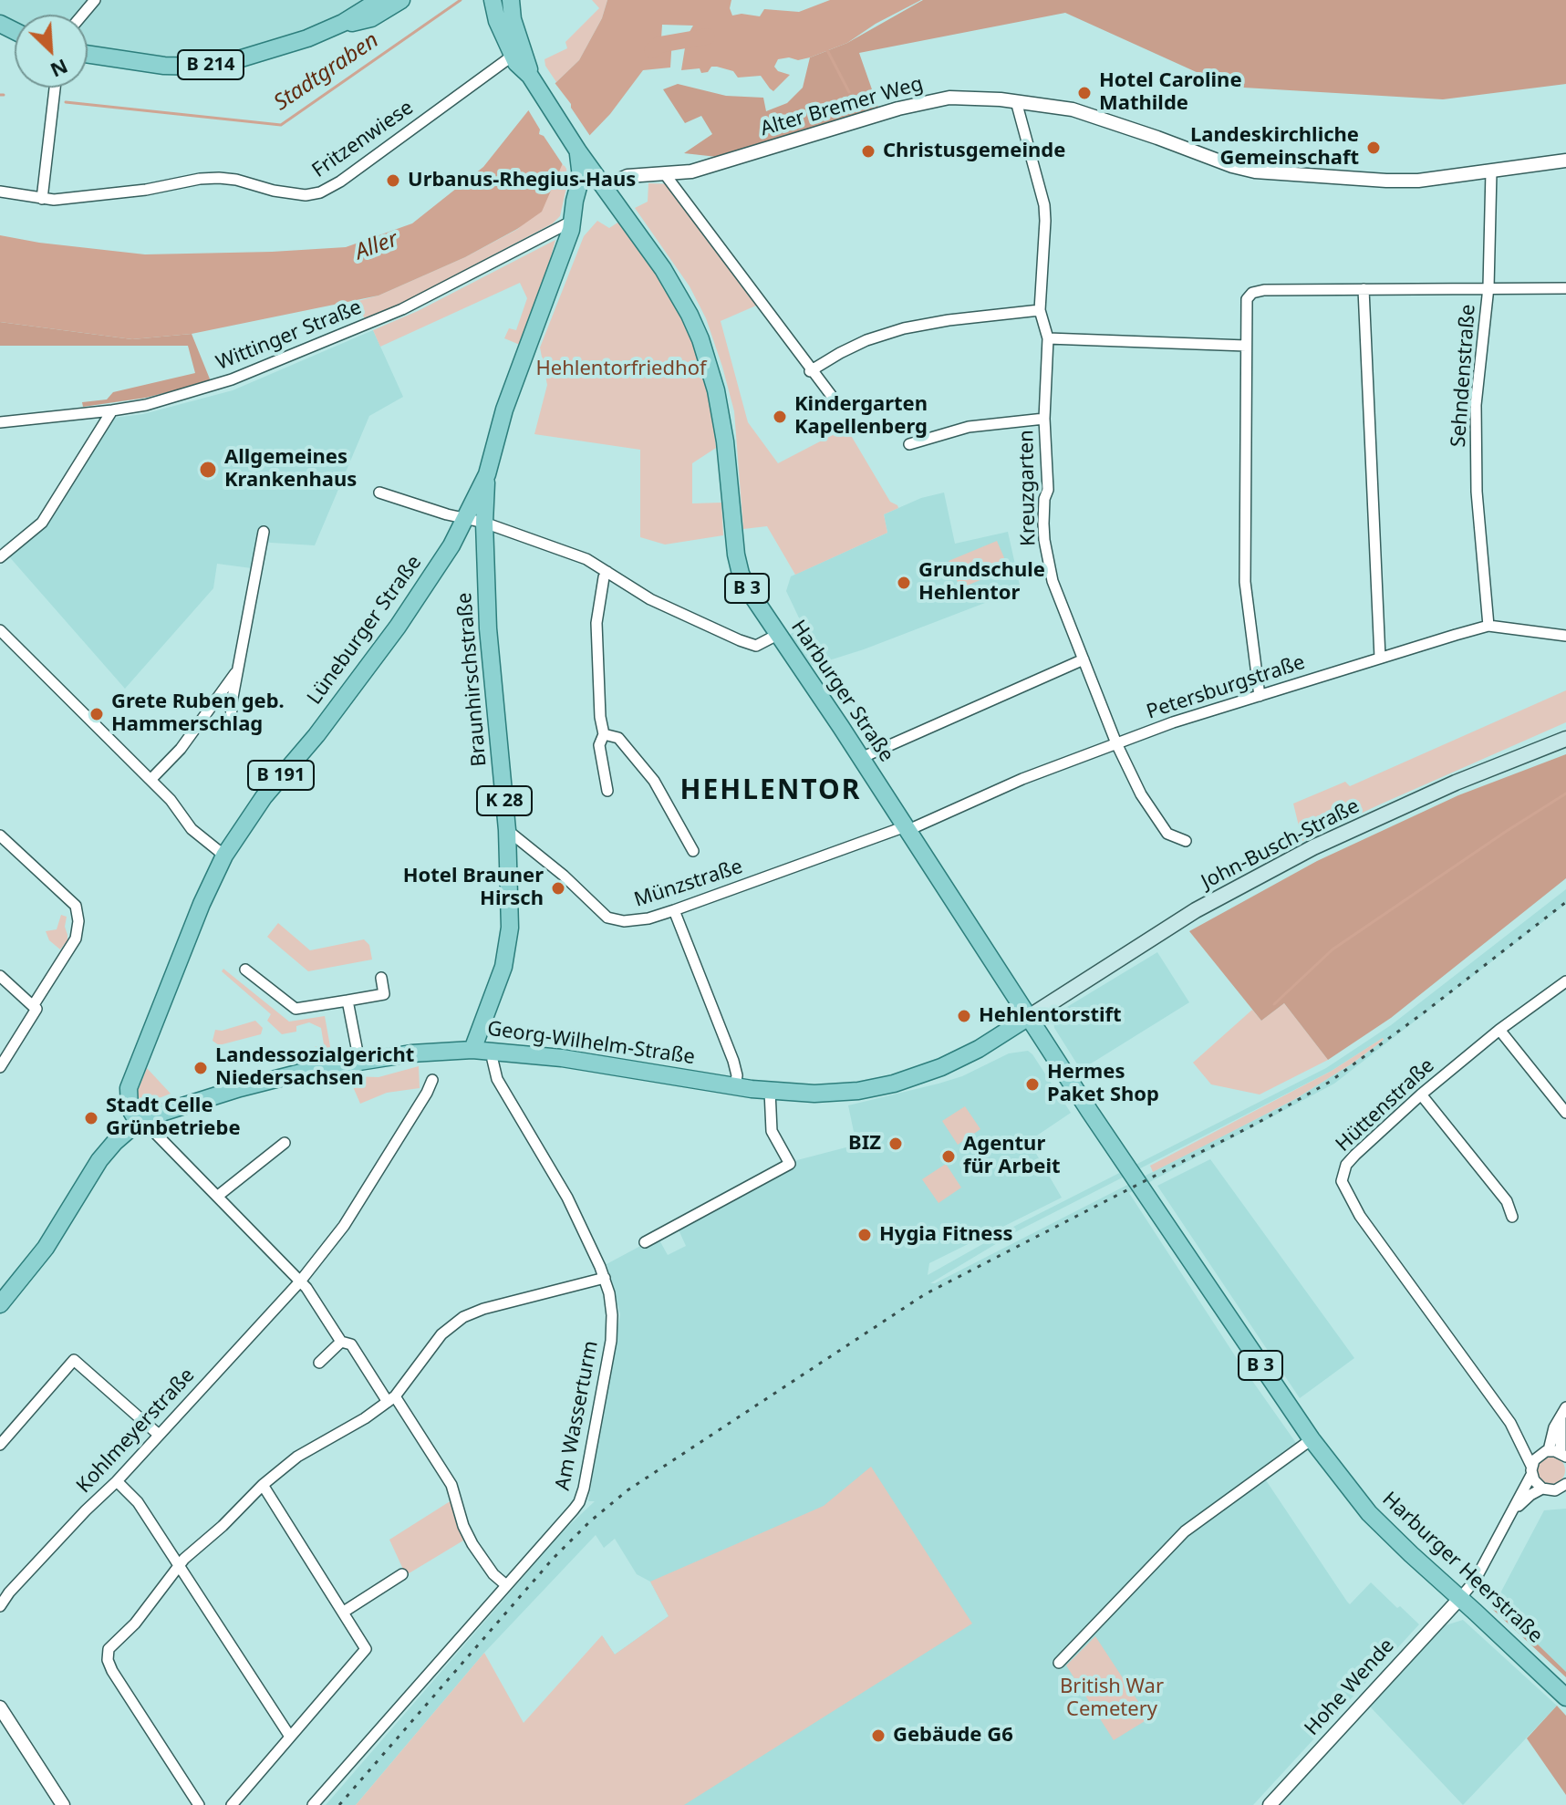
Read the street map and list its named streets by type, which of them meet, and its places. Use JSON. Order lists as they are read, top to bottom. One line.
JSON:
{"streets":{"main road":["B 214","B 3","Lüneburger Straße","Braunhirschstraße","Harburger Straße","B 191","K 28","John-Busch-Straße","Georg-Wilhelm-Straße","Harburger Heerstraße"],"street":["Alter Bremer Weg","Fritzenwiese","Wittinger Straße","Sehndenstraße","Kreuzgarten","Petersburgstraße","Münzstraße","Hüttenstraße","Am Wasserturm","Kohlmeyerstraße","Hohe Wende"]},"crossings":[["Alter Bremer Weg","Sehndenstraße"],["Alter Bremer Weg","Kreuzgarten"],["Alter Bremer Weg","Lüneburger Straße"],["Alter Bremer Weg","Harburger Straße"],["Fritzenwiese","B 3"],["Wittinger Straße","Lüneburger Straße"],["Sehndenstraße","Petersburgstraße"],["Kreuzgarten","Petersburgstraße"],["B 3","Harburger Straße"],["Lüneburger Straße","Braunhirschstraße"],["Lüneburger Straße","Harburger Straße"],["Lüneburger Straße","Georg-Wilhelm-Straße"],["Braunhirschstraße","Münzstraße"],["Braunhirschstraße","Georg-Wilhelm-Straße"],["Petersburgstraße","Harburger Straße"],["Petersburgstraße","Münzstraße"],["Harburger Straße","John-Busch-Straße"],["Harburger Straße","Münzstraße"],["Harburger Straße","Georg-Wilhelm-Straße"],["Harburger Straße","Harburger Heerstraße"],["John-Busch-Straße","Georg-Wilhelm-Straße"],["Georg-Wilhelm-Straße","Am Wasserturm"],["Harburger Heerstraße","Hohe Wende"]],"districts":["HEHLENTOR"],"water":["Stadtgraben","Aller"],"parks":["Hehlentorfriedhof","British War Cemetery"],"places":["Hotel Caroline Mathilde","Landeskirchliche Gemeinschaft","Christusgemeinde","Urbanus-Rhegius-Haus","Kindergarten Kapellenberg","Allgemeines Krankenhaus","Grundschule Hehlentor","Grete Ruben geb. Hammerschlag","Hotel Brauner Hirsch","Hehlentorstift","Landessozialgericht Niedersachsen","Hermes Paket Shop","Stadt Celle Grünbetriebe","BIZ","Agentur für Arbeit","Hygia Fitness","Gebäude G6"],"north":"bottom right"}
